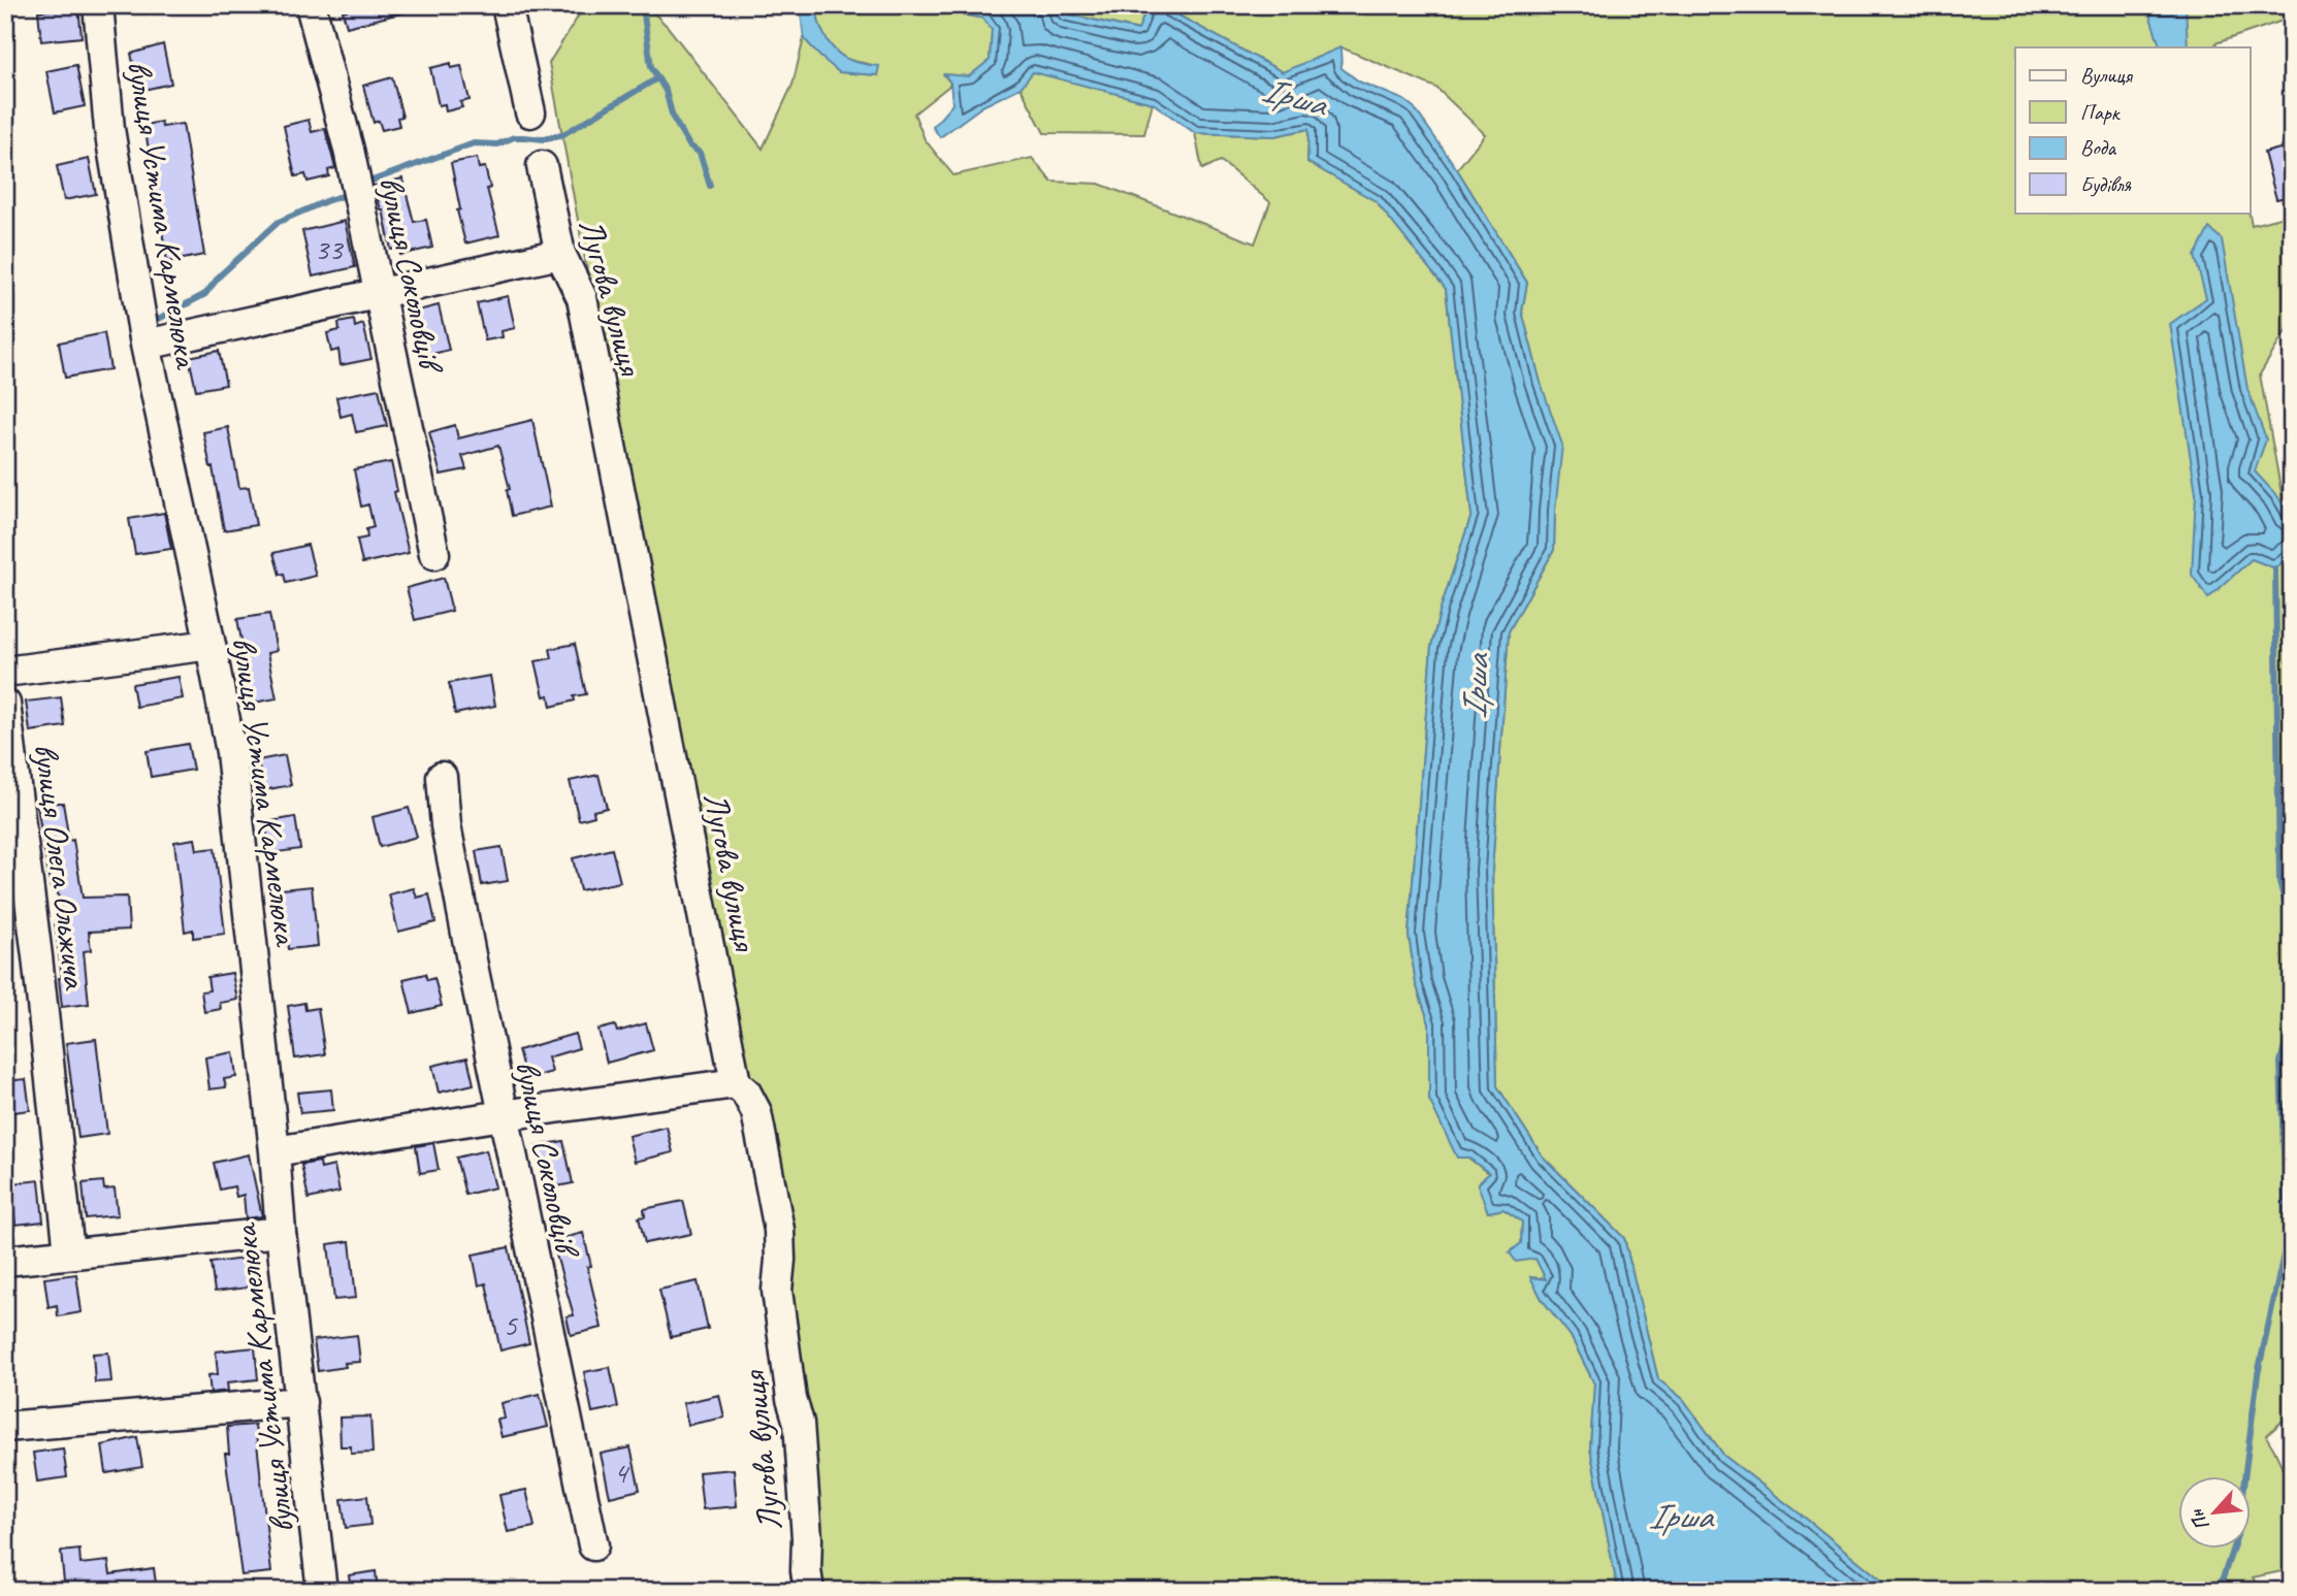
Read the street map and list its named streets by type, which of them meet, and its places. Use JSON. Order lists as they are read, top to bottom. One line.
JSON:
{"streets":{"street":["вулиця Устима Кармелюка","вулиця Соколовців","Лугова вулиця","вулиця Олега Ольжича"]},"water":["Ірша"],"house_numbers":["33","5","4"],"legend":["Вулиця","Парк","Вода","Будівля"],"north":"bottom left"}
